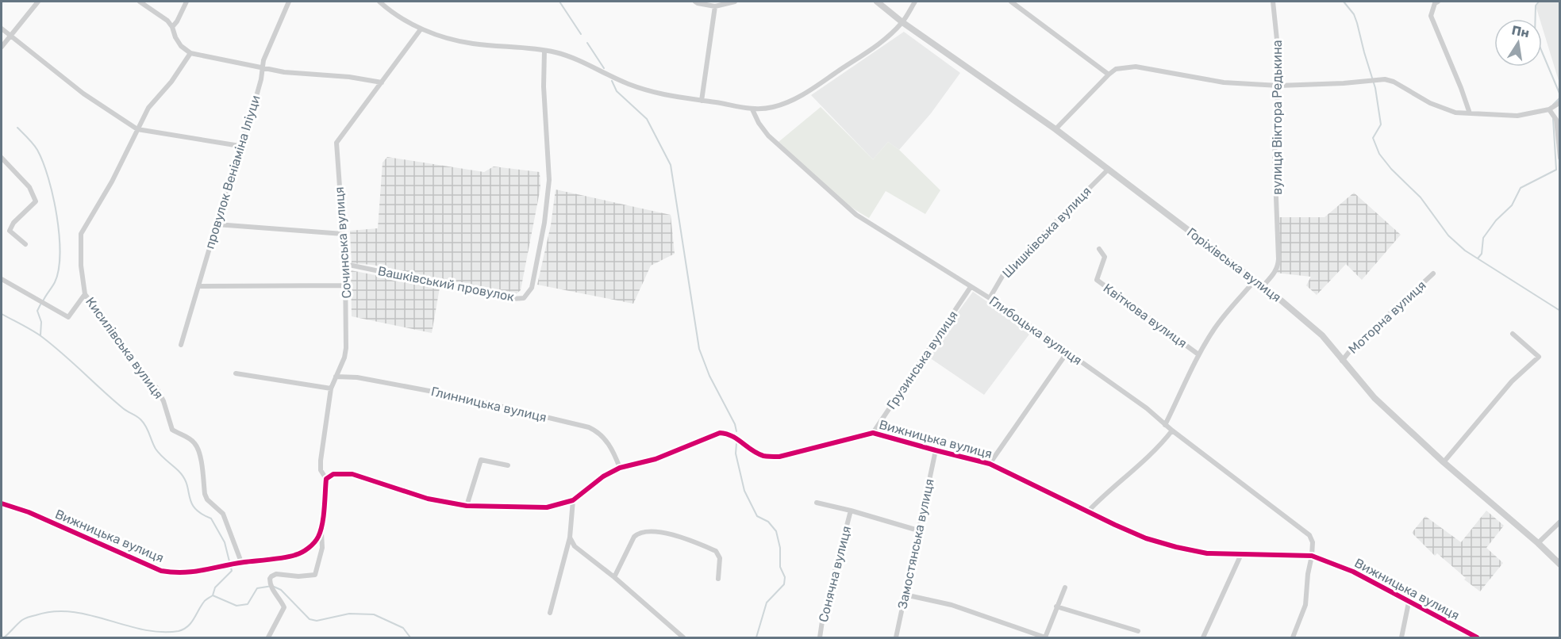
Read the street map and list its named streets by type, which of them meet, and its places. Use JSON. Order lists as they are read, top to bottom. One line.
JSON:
{"streets":{"street":["вулиця Віктора Редькина","провулок Веніаміна Іліуци","Шишківська вулиця","Сочинська вулиця","Горіхівська вулиця","Вашківський провулок","Квіткова вулиця","Моторна вулиця","Глибоцька вулиця","Кисилівська вулиця","Грузинська вулиця","Глинницька вулиця","Вижницька вулиця","Замостянська вулиця","Сонячна вулиця"]},"crossings":[["вулиця Віктора Редькина","Горіхівська вулиця"],["Шишківська вулиця","Горіхівська вулиця"],["Шишківська вулиця","Глибоцька вулиця"],["Сочинська вулиця","Вашківський провулок"],["Сочинська вулиця","Глинницька вулиця"],["Сочинська вулиця","Вижницька вулиця"],["Горіхівська вулиця","Моторна вулиця"],["Глибоцька вулиця","Грузинська вулиця"],["Глибоцька вулиця","Вижницька вулиця"],["Кисилівська вулиця","Вижницька вулиця"],["Грузинська вулиця","Вижницька вулиця"],["Глинницька вулиця","Вижницька вулиця"],["Вижницька вулиця","Замостянська вулиця"],["Замостянська вулиця","Сонячна вулиця"]],"north":"top"}
